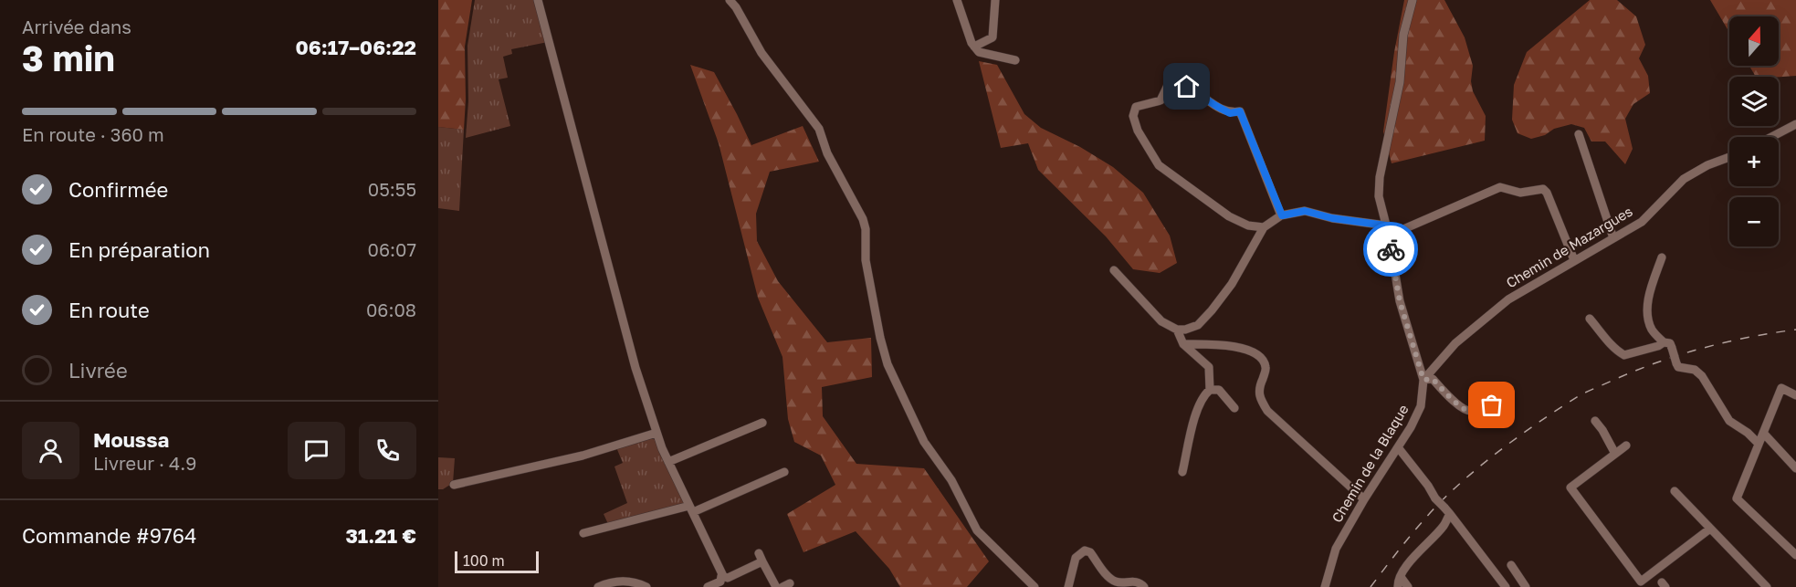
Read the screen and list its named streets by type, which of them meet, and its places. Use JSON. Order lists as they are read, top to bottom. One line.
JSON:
{"streets":{"street":["Chemin de Mazargues","Chemin de la Blaque"]},"crossings":[["Chemin de Mazargues","Chemin de la Blaque"]],"scale_bar":"100 m","north":"top","page":{"heading":["3 min","Arrivée dans","06:17–06:22"],"panel":["Moussa","Livreur · 4.9","Commande #9764","31.21 €"],"map_buttons":["+","−"],"bar":"En route · 360 m","list":[["Confirmée","05:55"],["En préparation","06:07"],["En route","06:08"],"Livrée"],"scale":"100 m"}}
